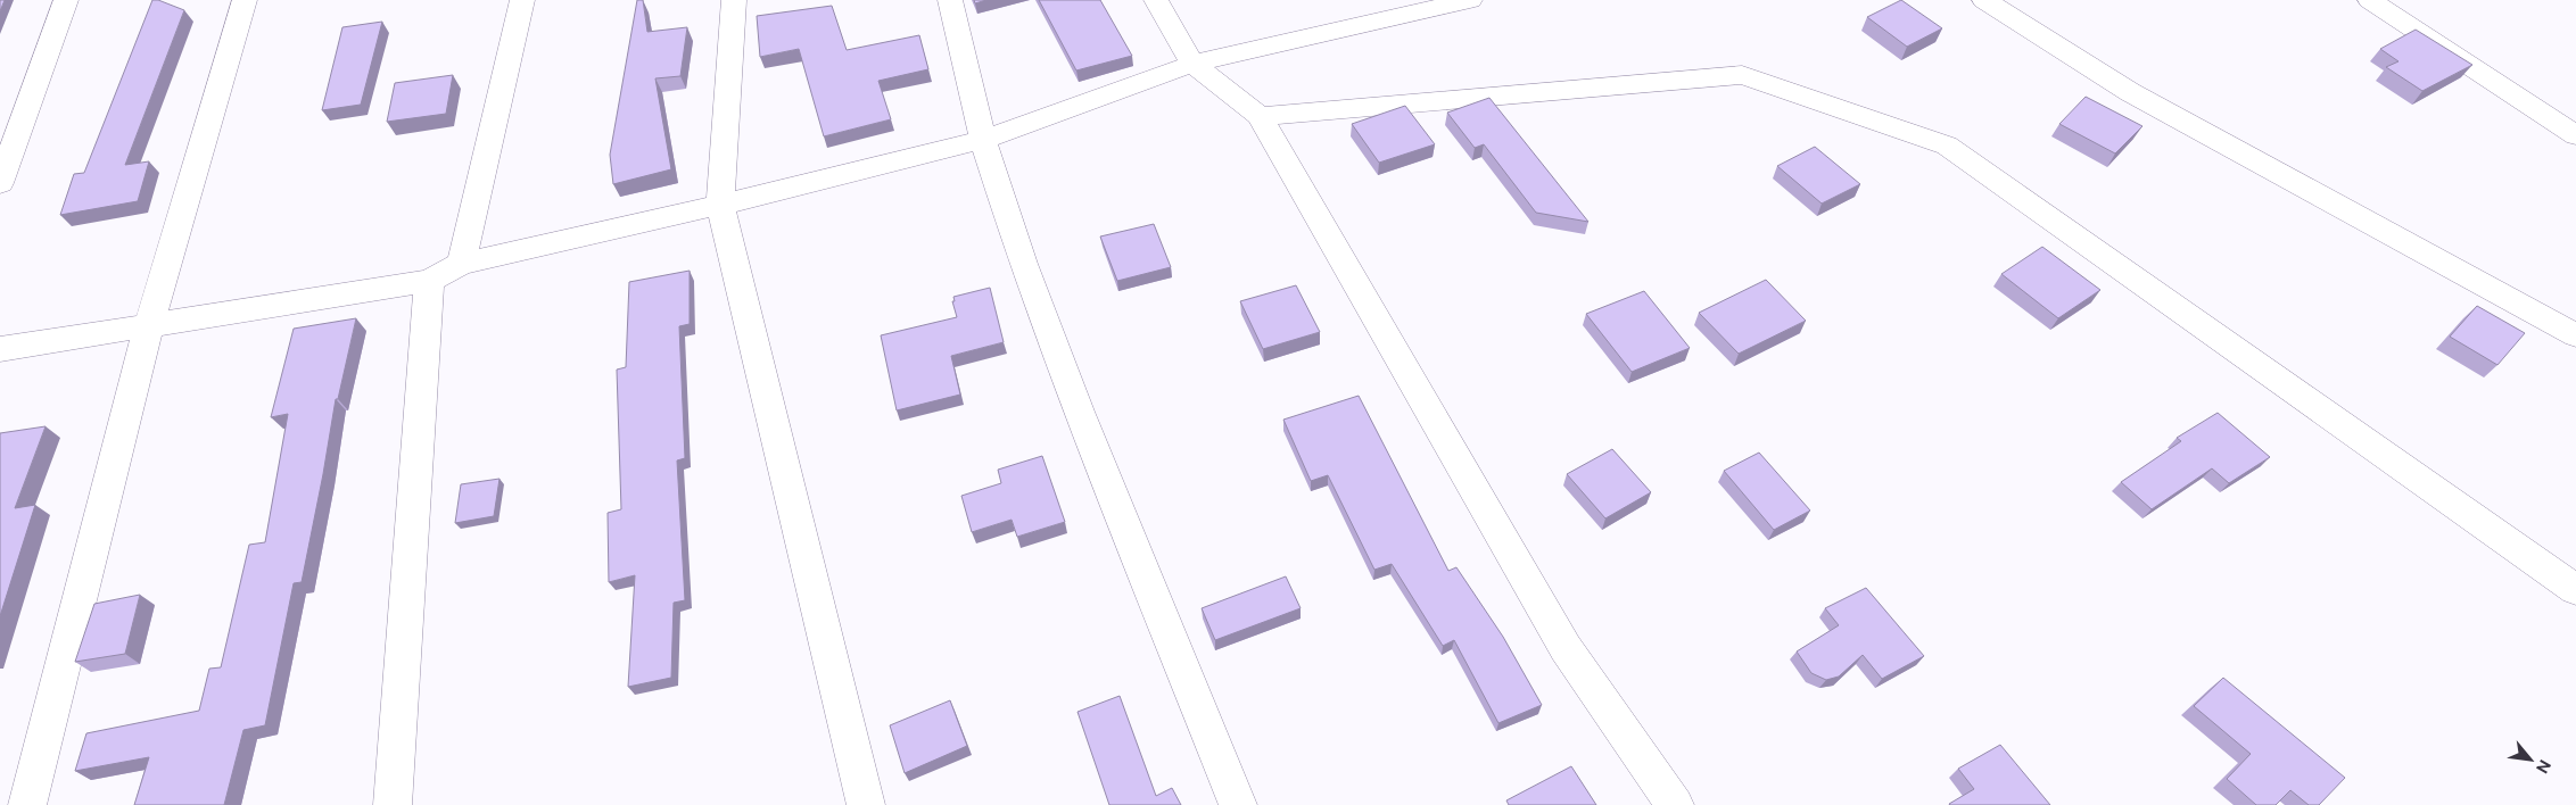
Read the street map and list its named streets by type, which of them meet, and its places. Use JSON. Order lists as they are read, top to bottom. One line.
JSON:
{"north":"bottom right"}
